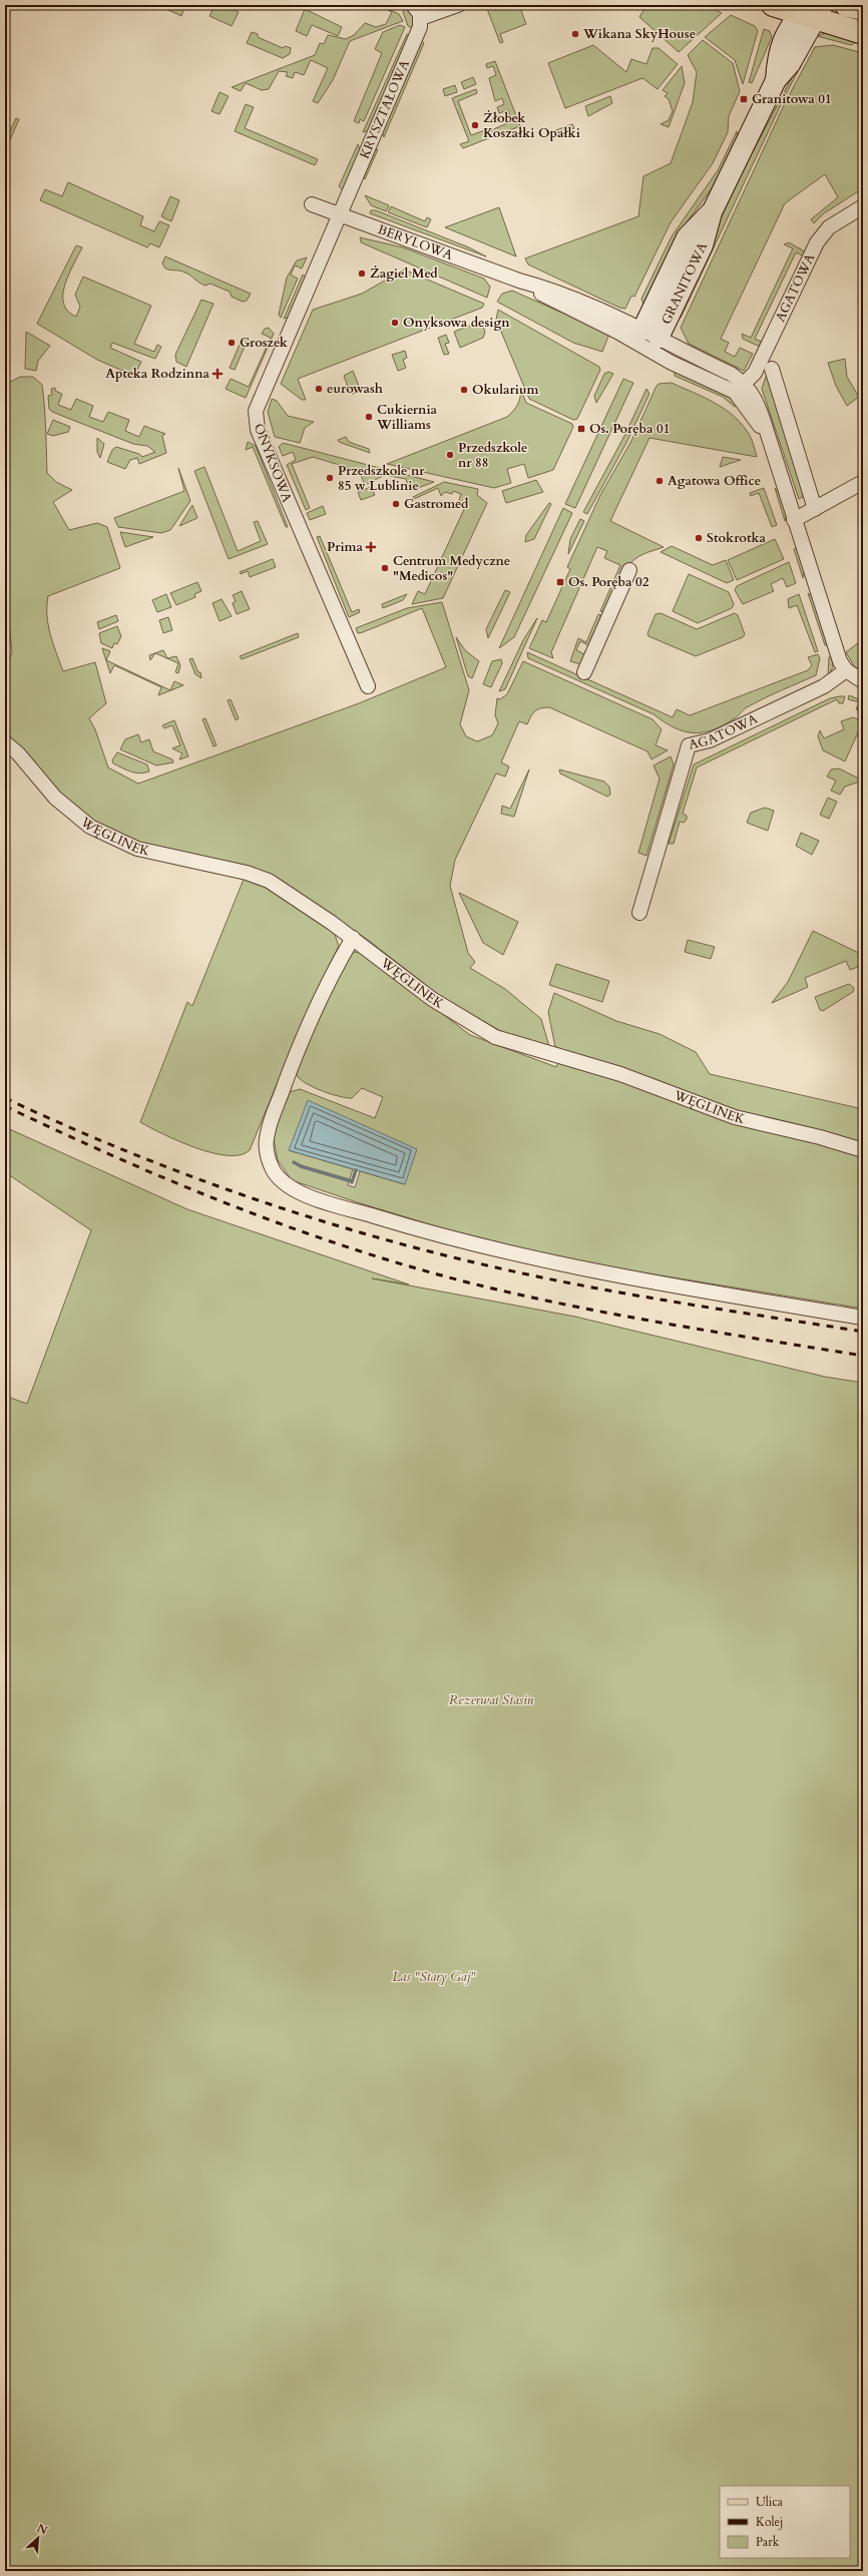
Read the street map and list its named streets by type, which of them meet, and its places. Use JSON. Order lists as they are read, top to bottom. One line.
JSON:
{"streets":{"street":["KRYSZTAŁOWA","BERYLOWA","GRANITOWA","AGATOWA","ONYKSOWA","WĘGLINEK"]},"crossings":[["KRYSZTAŁOWA","BERYLOWA"],["KRYSZTAŁOWA","ONYKSOWA"],["BERYLOWA","GRANITOWA"],["BERYLOWA","ONYKSOWA"]],"parks":["Rezerwat Stasin","Las \"Stary Gaj\""],"places":{"other":["Wikana SkyHouse","Żłobek Koszałki Opałki","Żagiel Med","Onyksowa design","Groszek","eurowash","Okularium","Cukiernia Williams","Przedszkole nr 88","Przedszkole nr 85 w Lublinie","Agatowa Office","Gastromed","Stokrotka","Centrum Medyczne \"Medicos\""],"transit":["Granitowa 01","Os. Poręba 01","Os. Poręba 02"],"health":["Apteka Rodzinna","Prima"]},"legend":["Ulica","Kolej","Park"],"north":"top right"}
